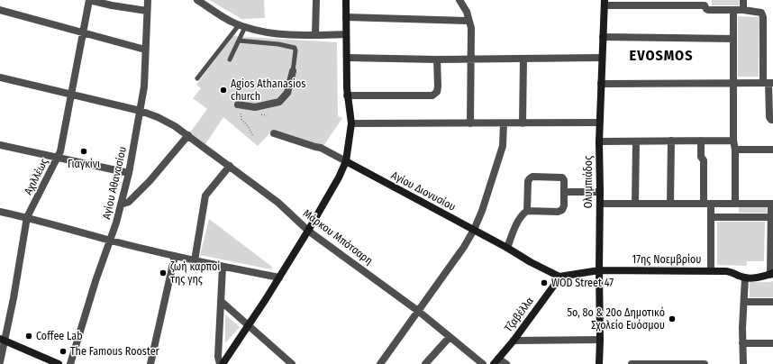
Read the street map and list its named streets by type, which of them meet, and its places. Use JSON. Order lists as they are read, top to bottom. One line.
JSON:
{"streets":{"street":["Αχιλλέως","Ολυμπιάδος","Αγίου Αθανασίου","Αγίου Διονυσίου","Μάρκου Μπότσαρη","17ης Νοεμβρίου","Τζαβέλλα"]},"crossings":[["Αχιλλέως","Μάρκου Μπότσαρη"],["Ολυμπιάδος","17ης Νοεμβρίου"],["Αγίου Αθανασίου","Μάρκου Μπότσαρη"],["Αγίου Διονυσίου","17ης Νοεμβρίου"],["Αγίου Διονυσίου","Τζαβέλλα"],["17ης Νοεμβρίου","Τζαβέλλα"]],"districts":["EVOSMOS"],"places":["Agios Athanasios church","Γιαγκίνι","ζωή καρποί της γης","WOD Street 47","5ο, 8ο & 20ο Δημοτικό Σχολείο Ευόσμου","Coffee Lab","The Famous Rooster"]}
